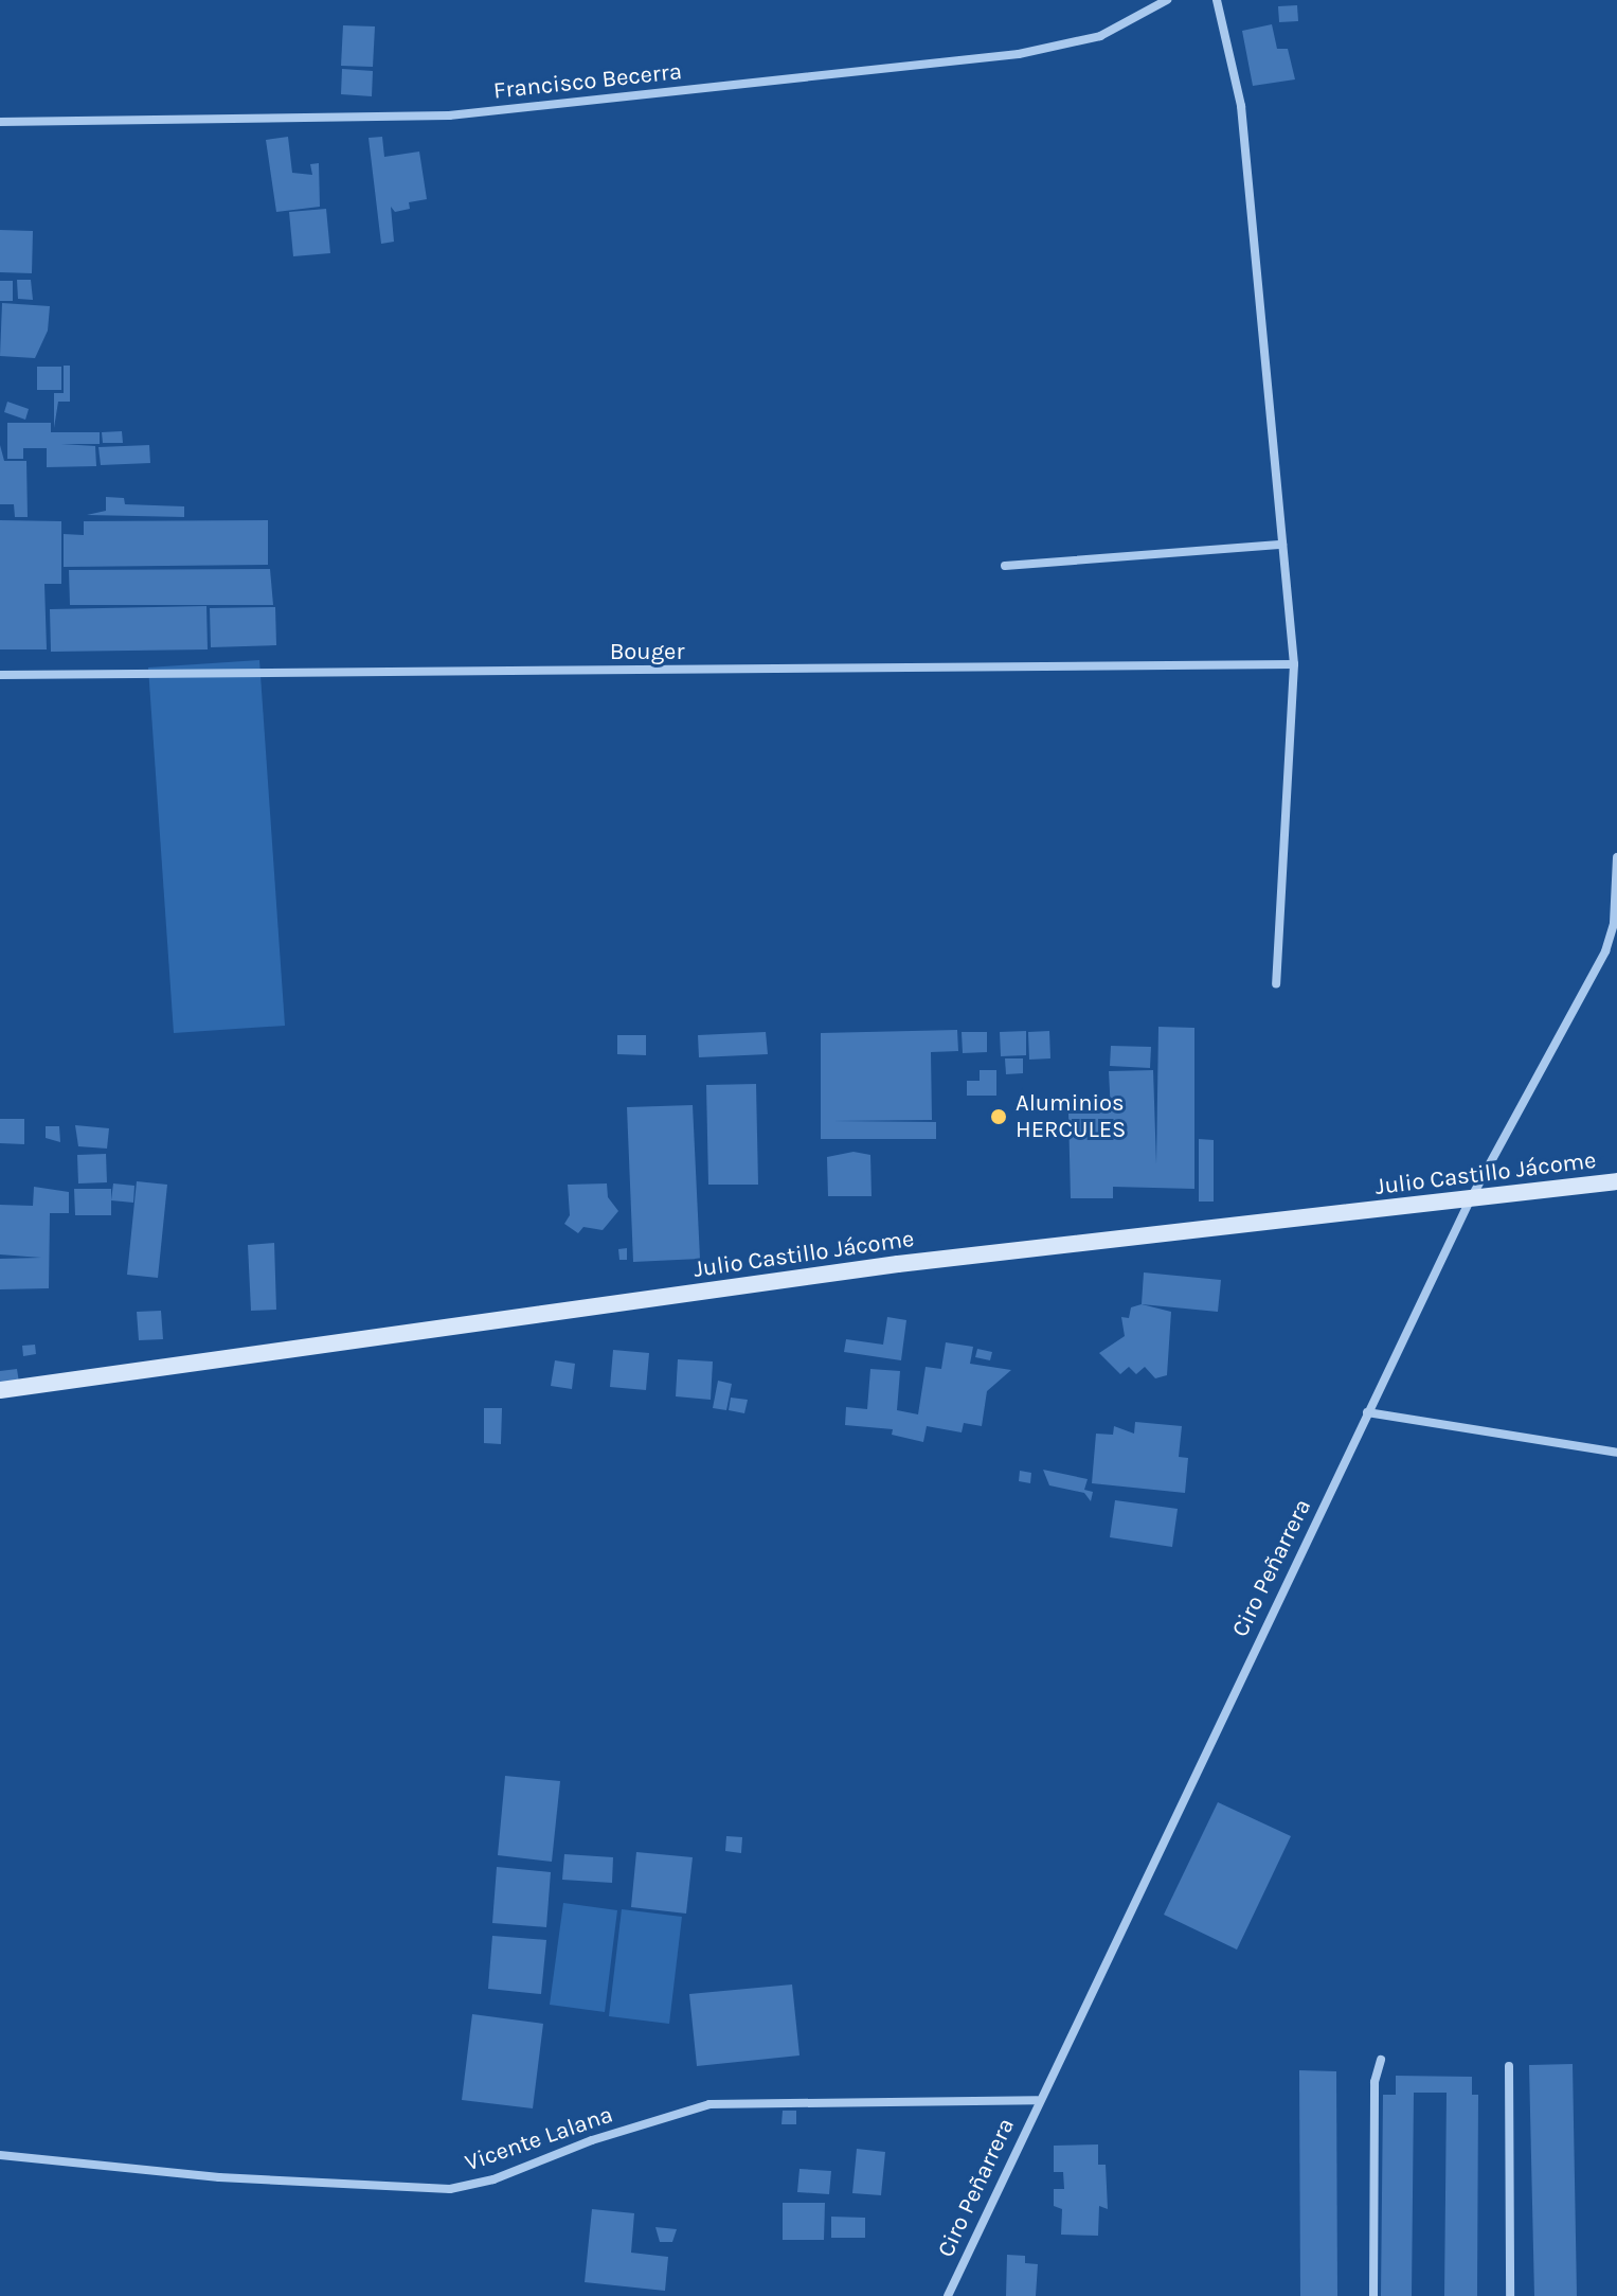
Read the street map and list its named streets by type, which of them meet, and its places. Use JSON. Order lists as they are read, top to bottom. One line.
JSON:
{"streets":{"main road":["Julio Castillo Jácome"],"street":["Francisco Becerra","Bouger","Ciro Peñarrera","Vicente Lalana"]},"crossings":[["Julio Castillo Jácome","Ciro Peñarrera"],["Ciro Peñarrera","Vicente Lalana"]],"places":["Aluminios HERCULES"]}
